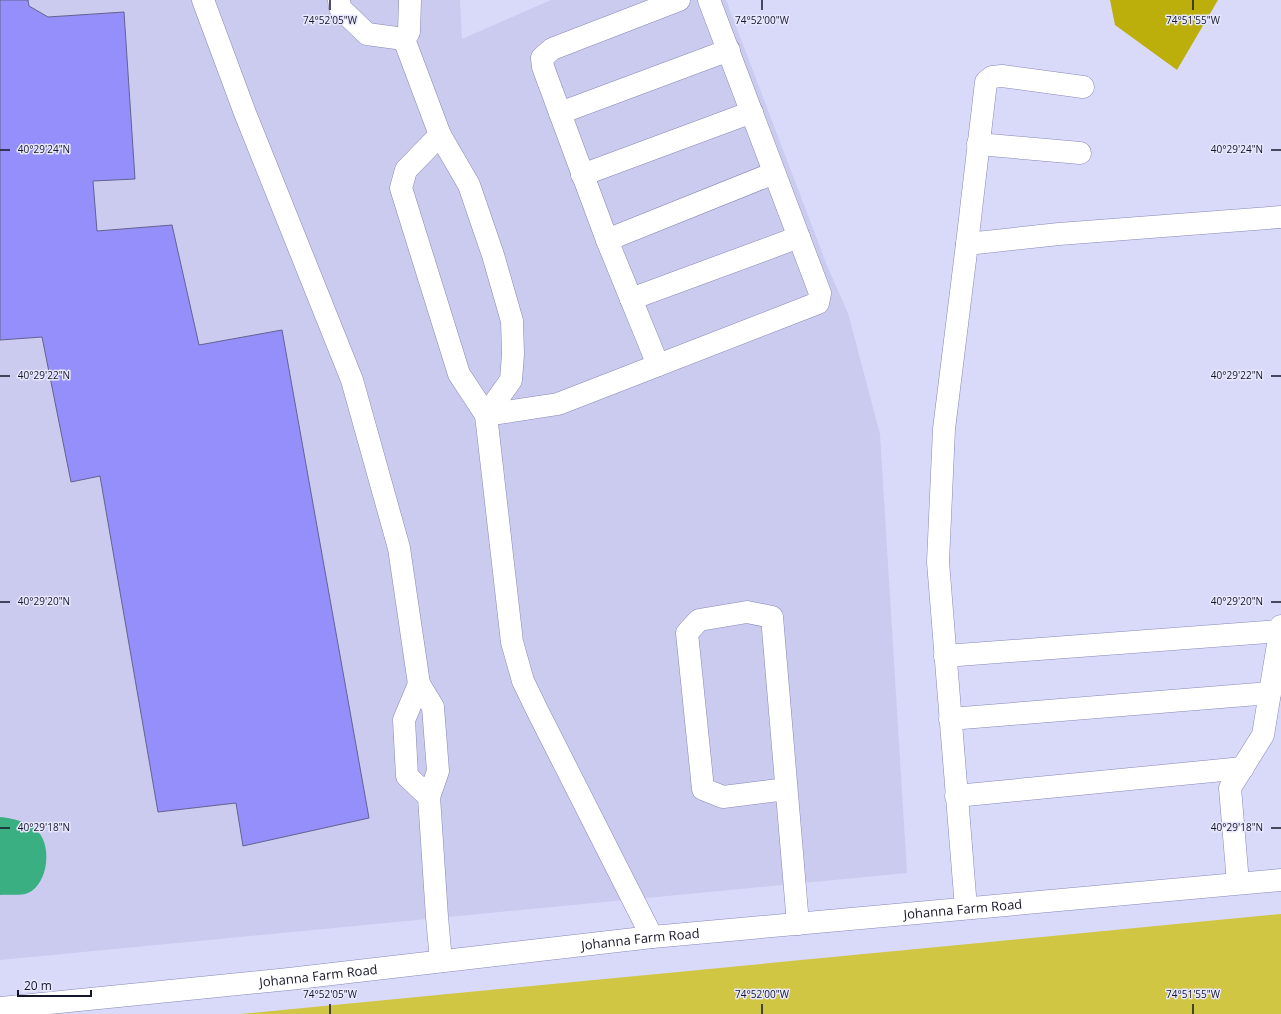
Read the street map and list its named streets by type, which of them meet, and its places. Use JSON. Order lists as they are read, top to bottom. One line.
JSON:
{"streets":{"street":["Johanna Farm Road"]},"scale_bar":"20 m","coordinates":["74°52'05\"W","74°52'00\"W","74°51'55\"W","40°29'24\"N","40°29'22\"N","40°29'20\"N","40°29'18\"N"]}
